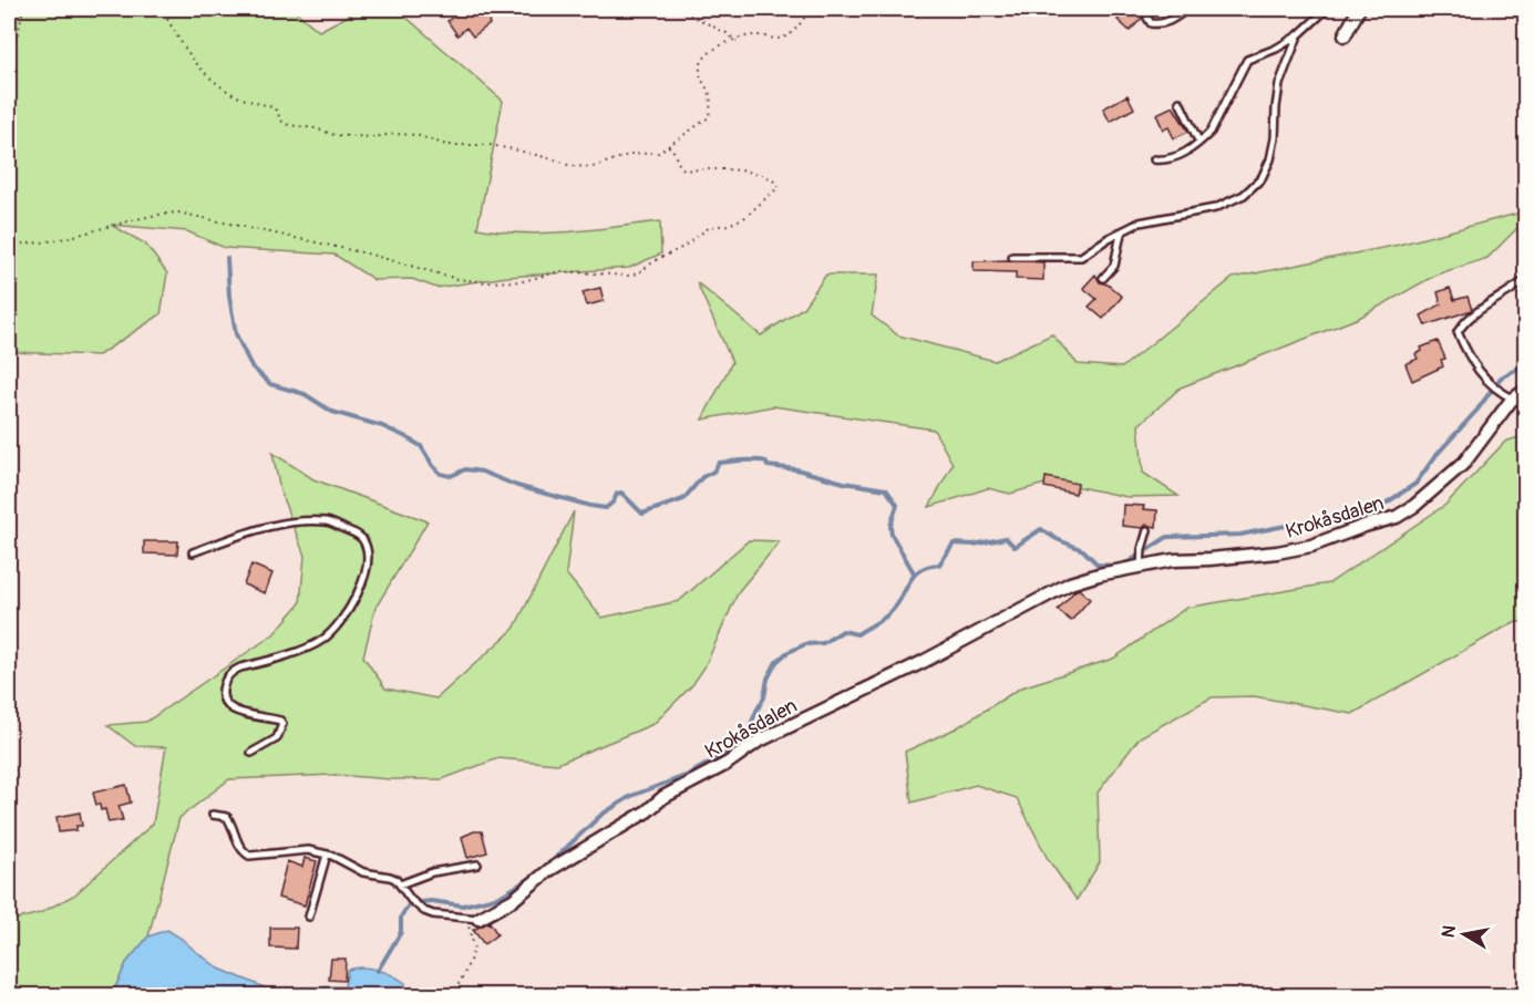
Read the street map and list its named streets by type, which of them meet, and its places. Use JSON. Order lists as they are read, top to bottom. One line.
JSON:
{"streets":{"street":["Krokåsdalen"]},"north":"left"}
